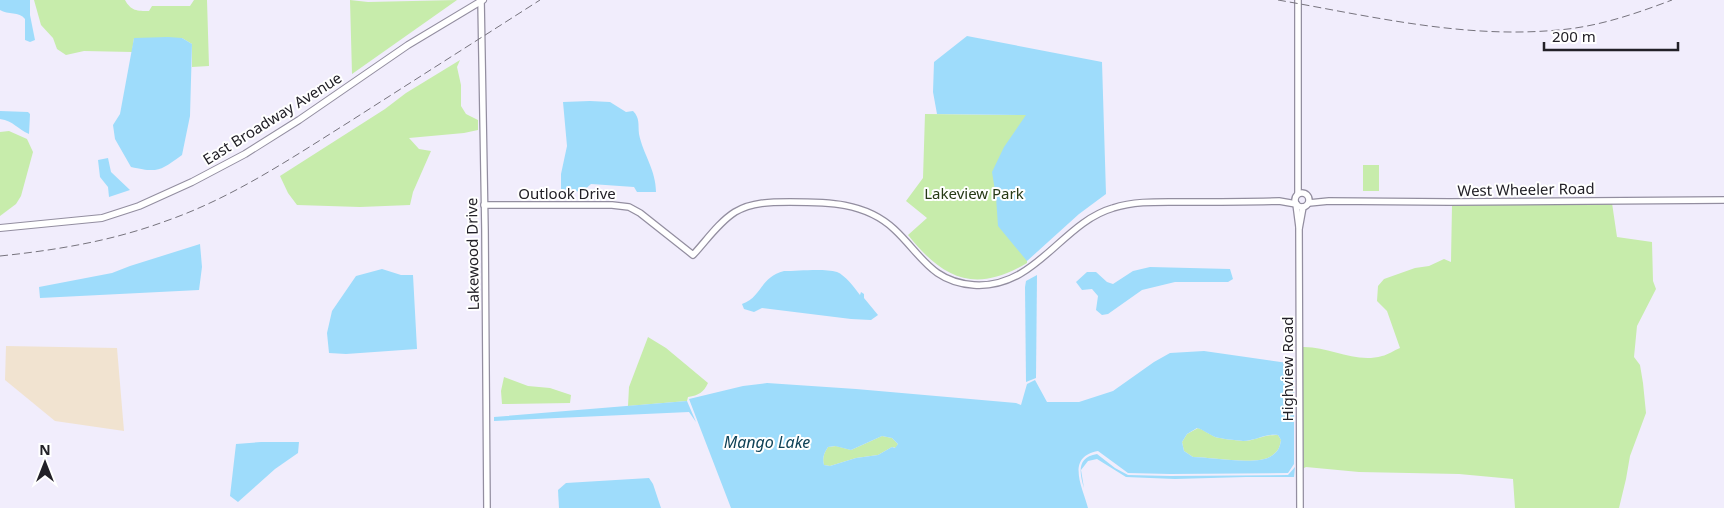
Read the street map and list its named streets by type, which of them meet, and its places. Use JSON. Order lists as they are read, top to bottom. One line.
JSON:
{"streets":{"main road":["East Broadway Avenue"],"street":["West Wheeler Road","Outlook Drive","Lakewood Drive","Highview Road"]},"crossings":[["East Broadway Avenue","Lakewood Drive"],["West Wheeler Road","Highview Road"],["Outlook Drive","Lakewood Drive"]],"water":["Mango Lake"],"parks":["Lakeview Park"],"scale_bar":"200 m","north":"top"}
